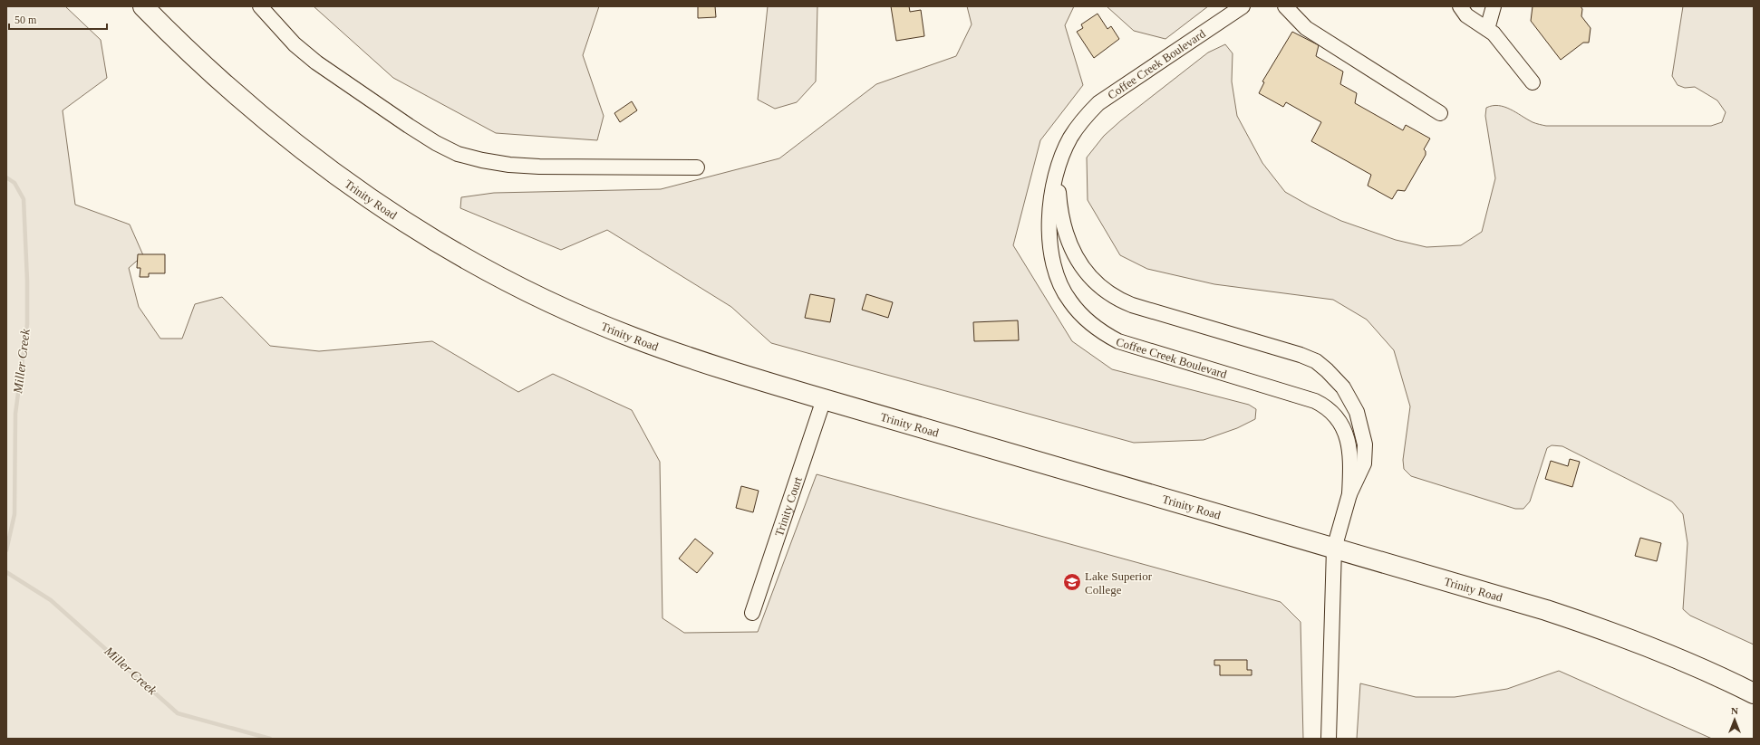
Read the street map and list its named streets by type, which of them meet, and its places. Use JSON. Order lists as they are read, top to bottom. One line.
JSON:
{"streets":{"highway":["Trinity Road"],"street":["Coffee Creek Boulevard","Trinity Court"]},"crossings":[["Coffee Creek Boulevard","Trinity Road"],["Trinity Road","Trinity Court"]],"water":["Miller Creek"],"places":{"school or university":["Lake Superior College"]},"scale_bar":"50 m","north":"top"}
